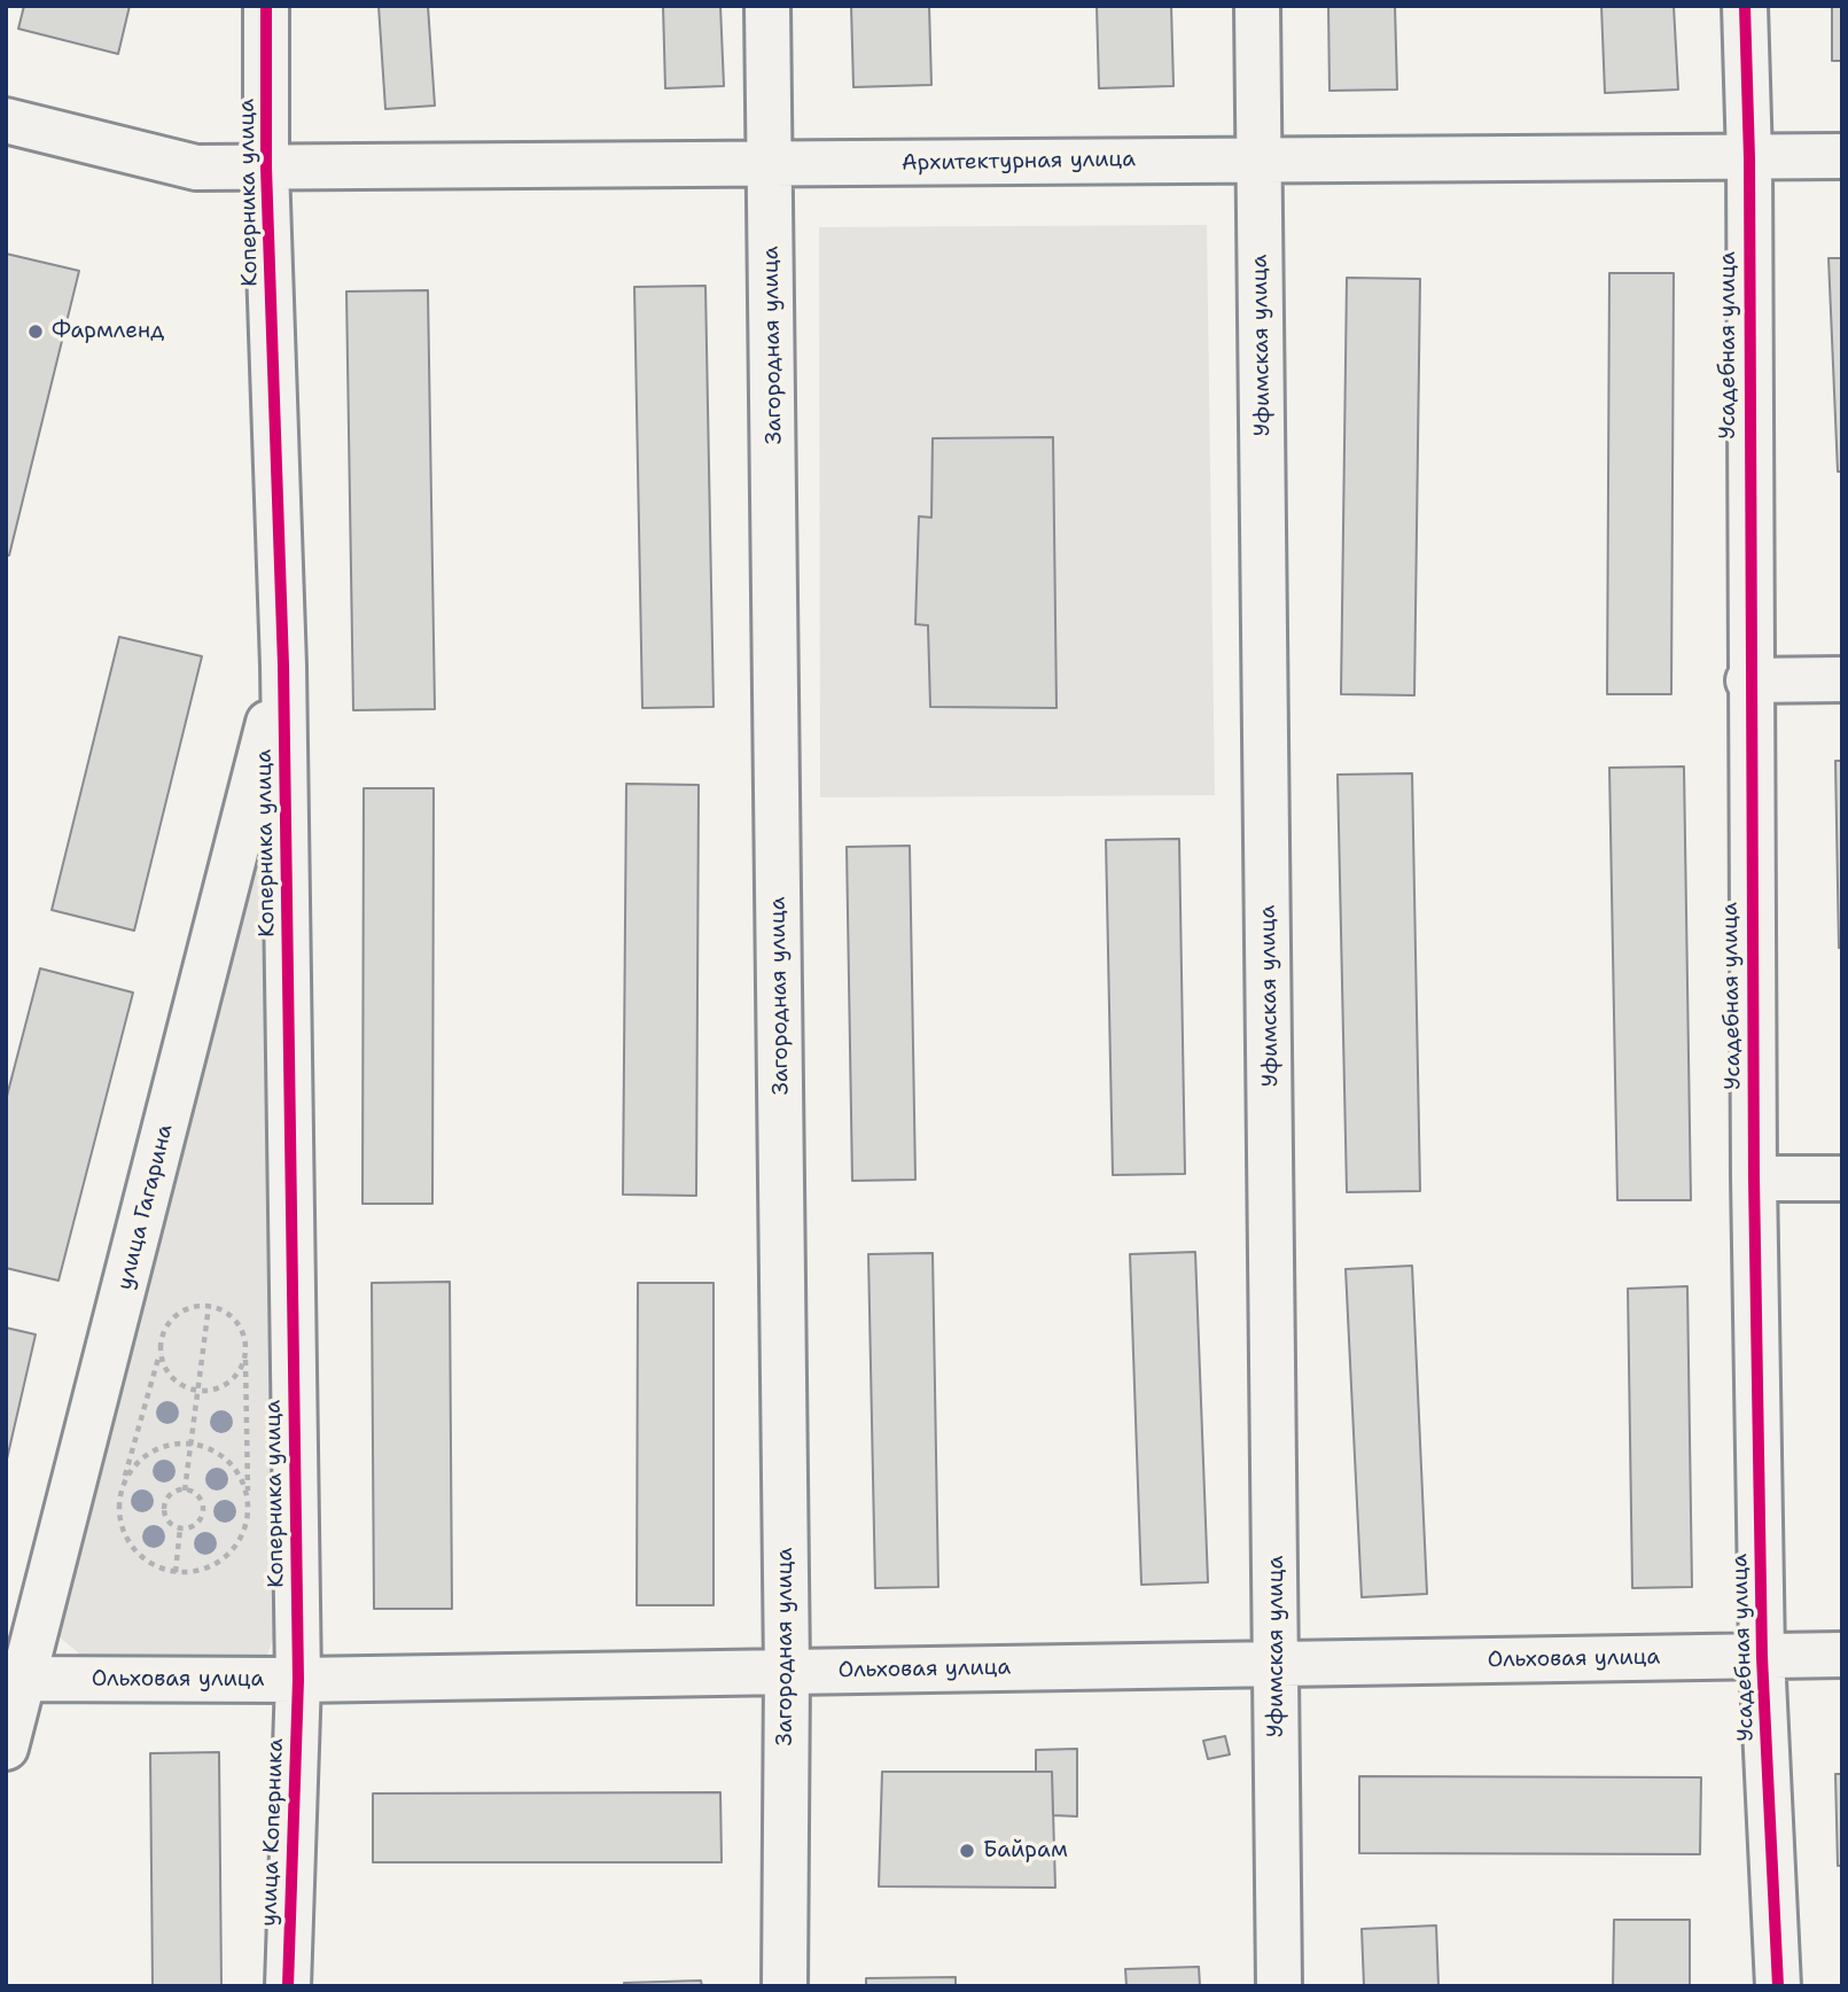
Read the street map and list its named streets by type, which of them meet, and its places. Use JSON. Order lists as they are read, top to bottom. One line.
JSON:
{"streets":{"street":["Архитектурная улица","Коперника улица","Загородная улица","Уфимская улица","Усадебная улица","улица Гагарина","Ольховая улица","улица Коперника"]},"crossings":[["Архитектурная улица","Коперника улица"],["Архитектурная улица","Загородная улица"],["Архитектурная улица","Уфимская улица"],["Архитектурная улица","Усадебная улица"],["Коперника улица","улица Гагарина"],["Коперника улица","Ольховая улица"],["Коперника улица","улица Коперника"],["Загородная улица","Ольховая улица"],["Уфимская улица","Ольховая улица"],["Усадебная улица","Ольховая улица"],["улица Гагарина","Ольховая улица"],["Ольховая улица","улица Коперника"]],"places":["Фармленд","Байрам"]}
